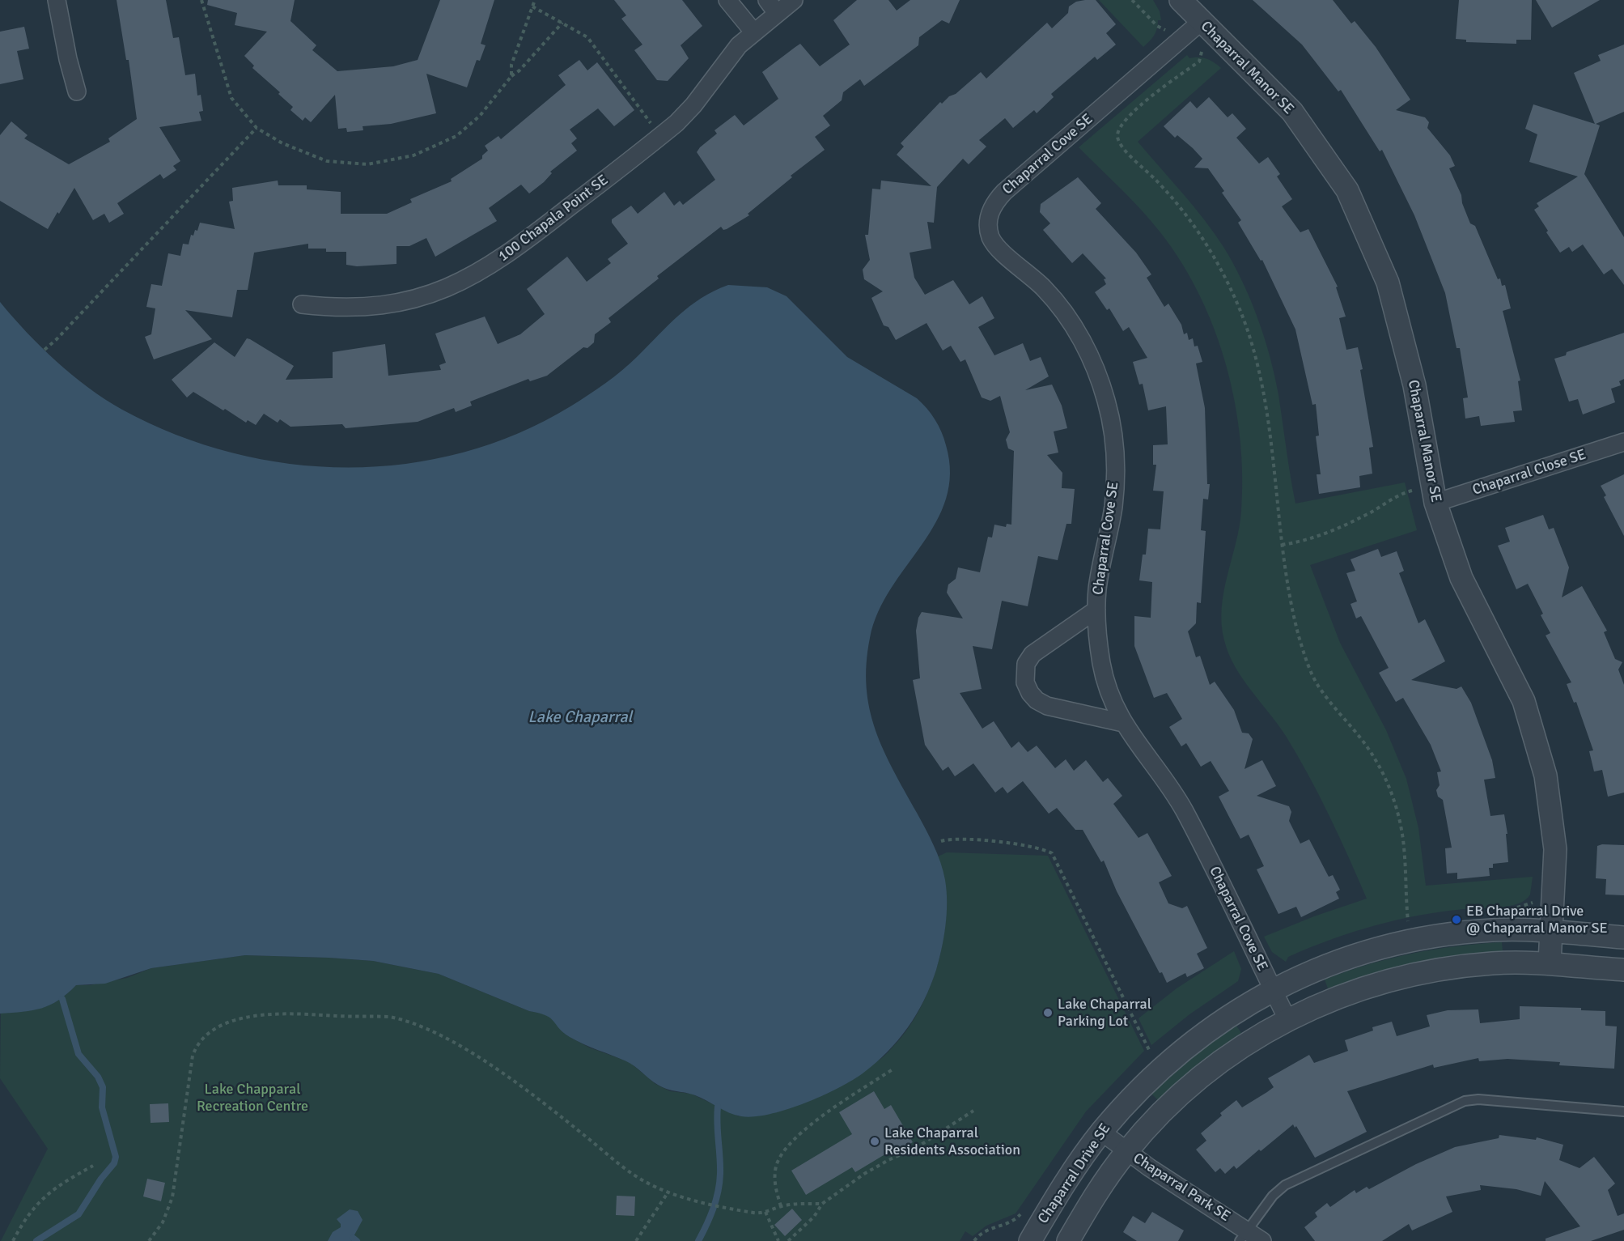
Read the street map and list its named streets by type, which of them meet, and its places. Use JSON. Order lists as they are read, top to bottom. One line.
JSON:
{"streets":{"street":["Chaparral Manor SE","Chaparral Cove SE","100 Chapala Point SE","Chaparral Close SE","Chaparral Drive SE","Chaparral Park SE"]},"crossings":[["Chaparral Manor SE","Chaparral Cove SE"],["Chaparral Manor SE","Chaparral Close SE"],["Chaparral Manor SE","Chaparral Drive SE"],["Chaparral Cove SE","Chaparral Drive SE"],["Chaparral Drive SE","Chaparral Park SE"]],"water":["Lake Chaparral"],"parks":["Lake Chapparal Recreation Centre"],"places":["EB Chaparral Drive @ Chaparral Manor SE","Lake Chaparral Parking Lot","Lake Chaparral Residents Association"]}
